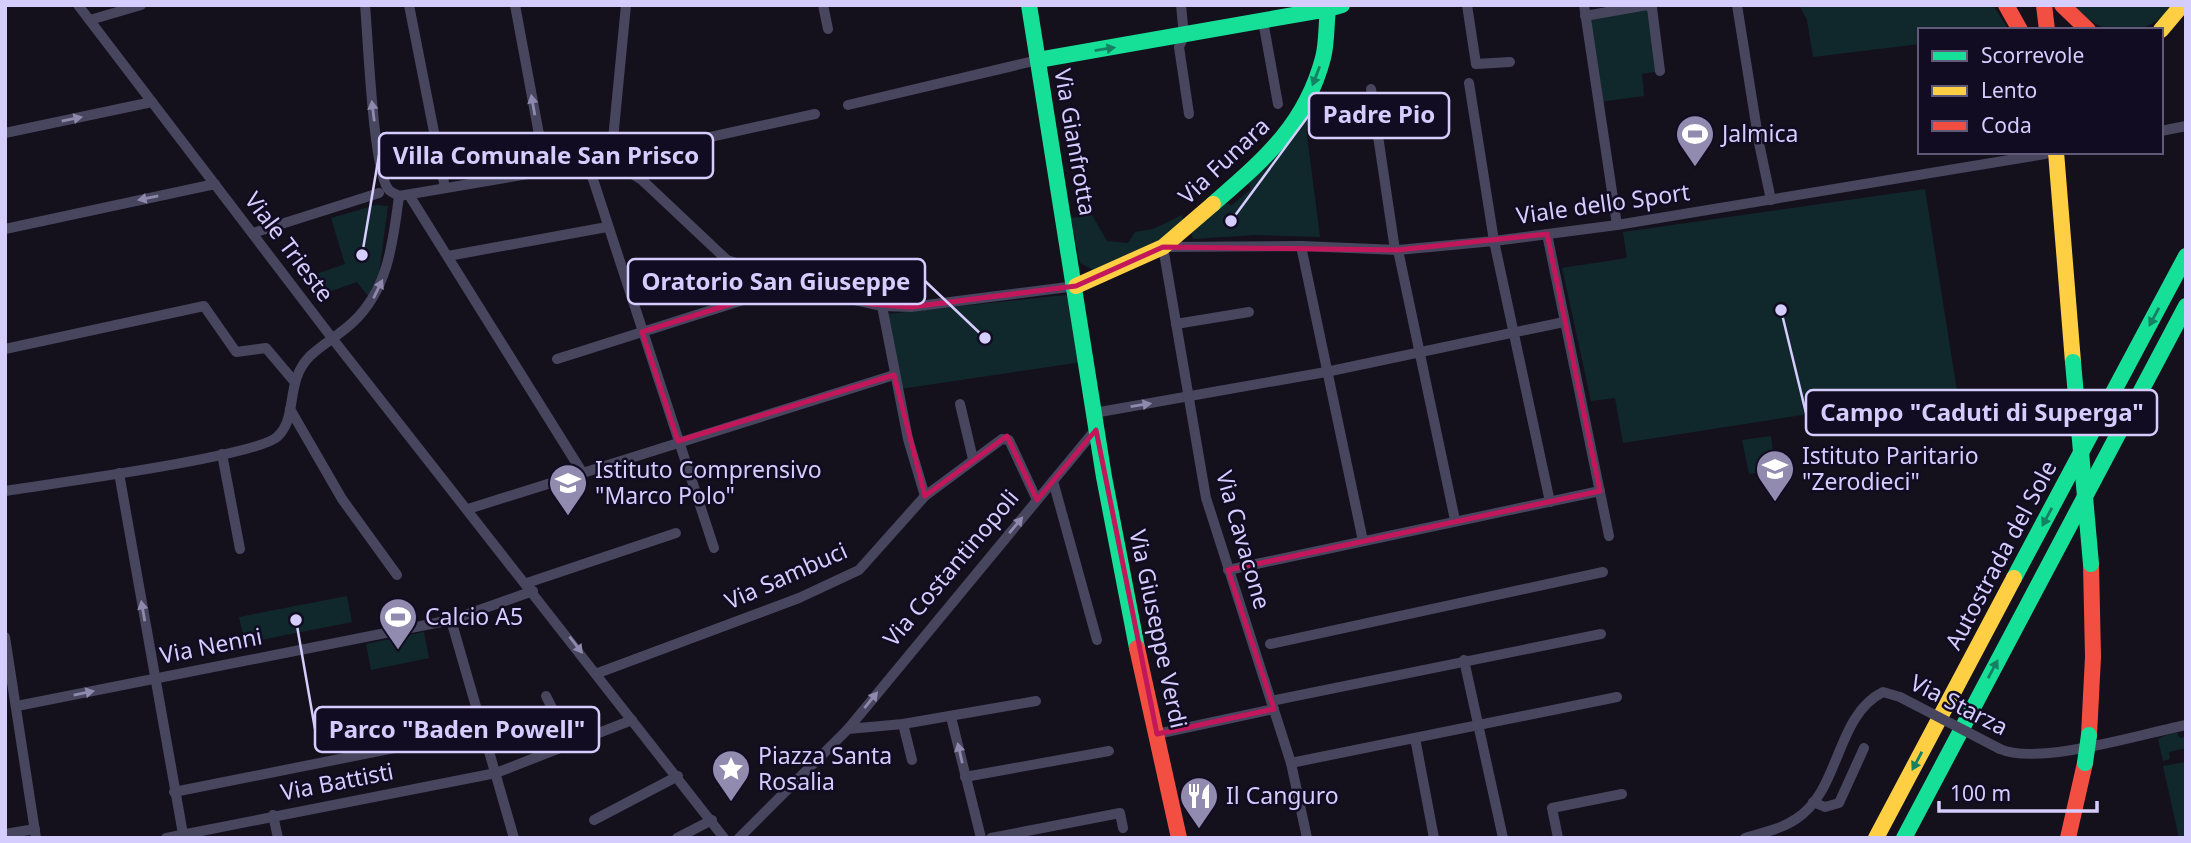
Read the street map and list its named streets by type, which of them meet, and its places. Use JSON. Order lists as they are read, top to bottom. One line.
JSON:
{"streets":{"main road":["Via Gianfrotta","Via Funara","Autostrada del Sole","Via Giuseppe Verdi"],"street":["Viale dello Sport","Viale Trieste","Via Cavacone","Via Costantinopoli","Via Sambuci","Via Nenni","Via Starza","Via Battisti"]},"crossings":[["Via Gianfrotta","Via Funara"],["Via Funara","Viale dello Sport"],["Via Funara","Via Cavacone"],["Viale dello Sport","Via Cavacone"],["Viale Trieste","Via Sambuci"],["Viale Trieste","Via Nenni"],["Viale Trieste","Via Battisti"],["Via Costantinopoli","Via Sambuci"],["Via Costantinopoli","Via Giuseppe Verdi"]],"one_way":["Via Funara","Via Costantinopoli"],"places":{"sports":["Jalmica","Calcio A5"],"other":["Padre Pio","Villa Comunale San Prisco","Campo \"Caduti di Superga\"","Oratorio San Giuseppe","Parco \"Baden Powell\""],"school or university":["Istituto Paritario \"Zerodieci\"","Istituto Comprensivo \"Marco Polo\""],"place":["Piazza Santa Rosalia"],"restaurant":["Il Canguro"]},"legend":["Scorrevole","Lento","Coda"],"scale_bar":"100 m"}
